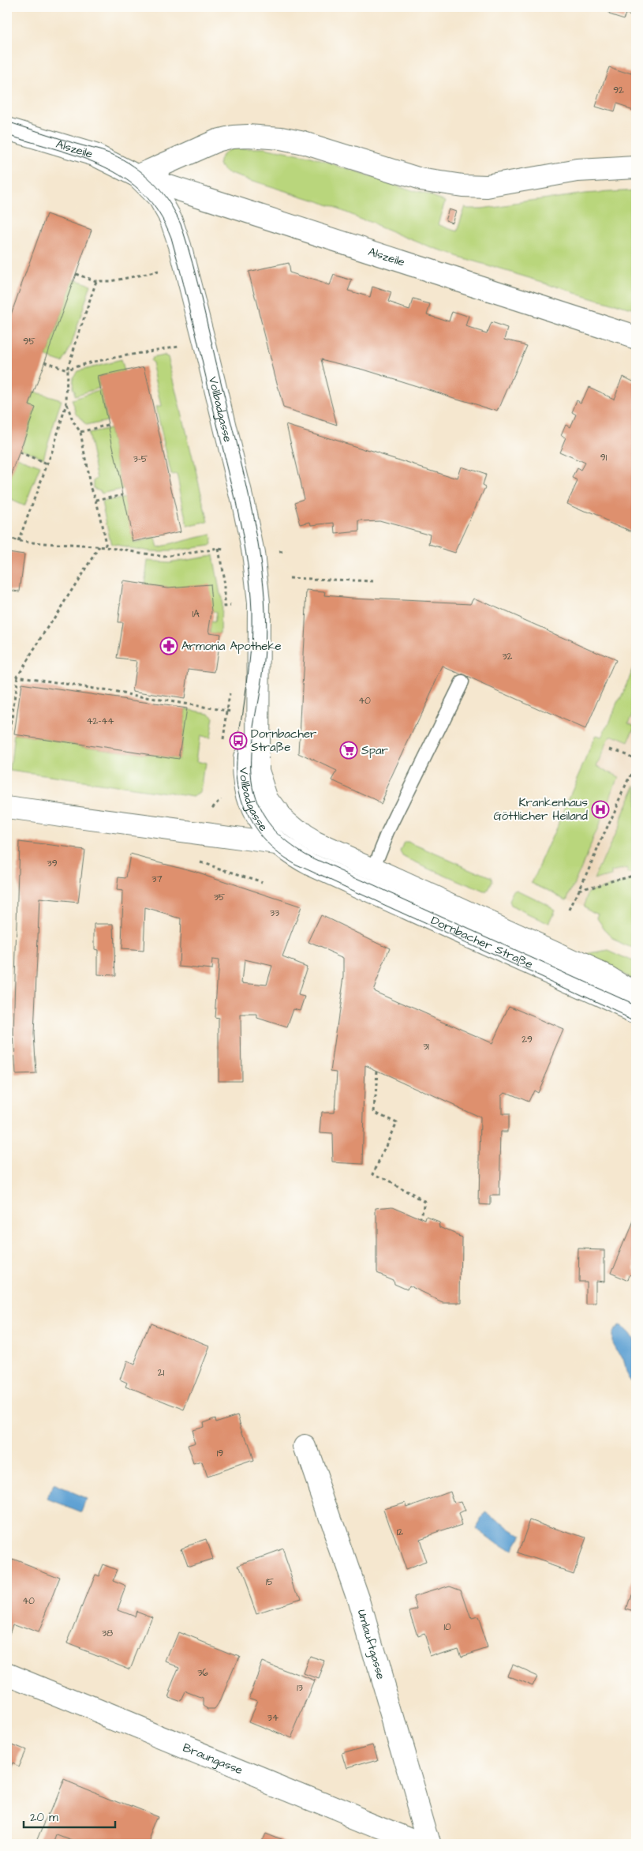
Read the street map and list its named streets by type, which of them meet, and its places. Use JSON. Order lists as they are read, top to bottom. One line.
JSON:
{"streets":{"street":["Alszeile","Vollbadgasse","Dornbacher Straße","Umlauftgasse","Braungasse"]},"crossings":[["Alszeile","Vollbadgasse"],["Vollbadgasse","Dornbacher Straße"]],"places":{"pharmacy":["Armonia Apotheke"],"bus stop":["Dornbacher Straße"],"supermarket":["Spar"],"hospital":["Krankenhaus Göttlicher Heiland"]},"house_numbers":["92","95","91","3-5","1A","32","40","42-44","39","37","35","33","29","31","21","19","12","15","40","10","38","36","13","34"],"scale_bar":"20 m"}
